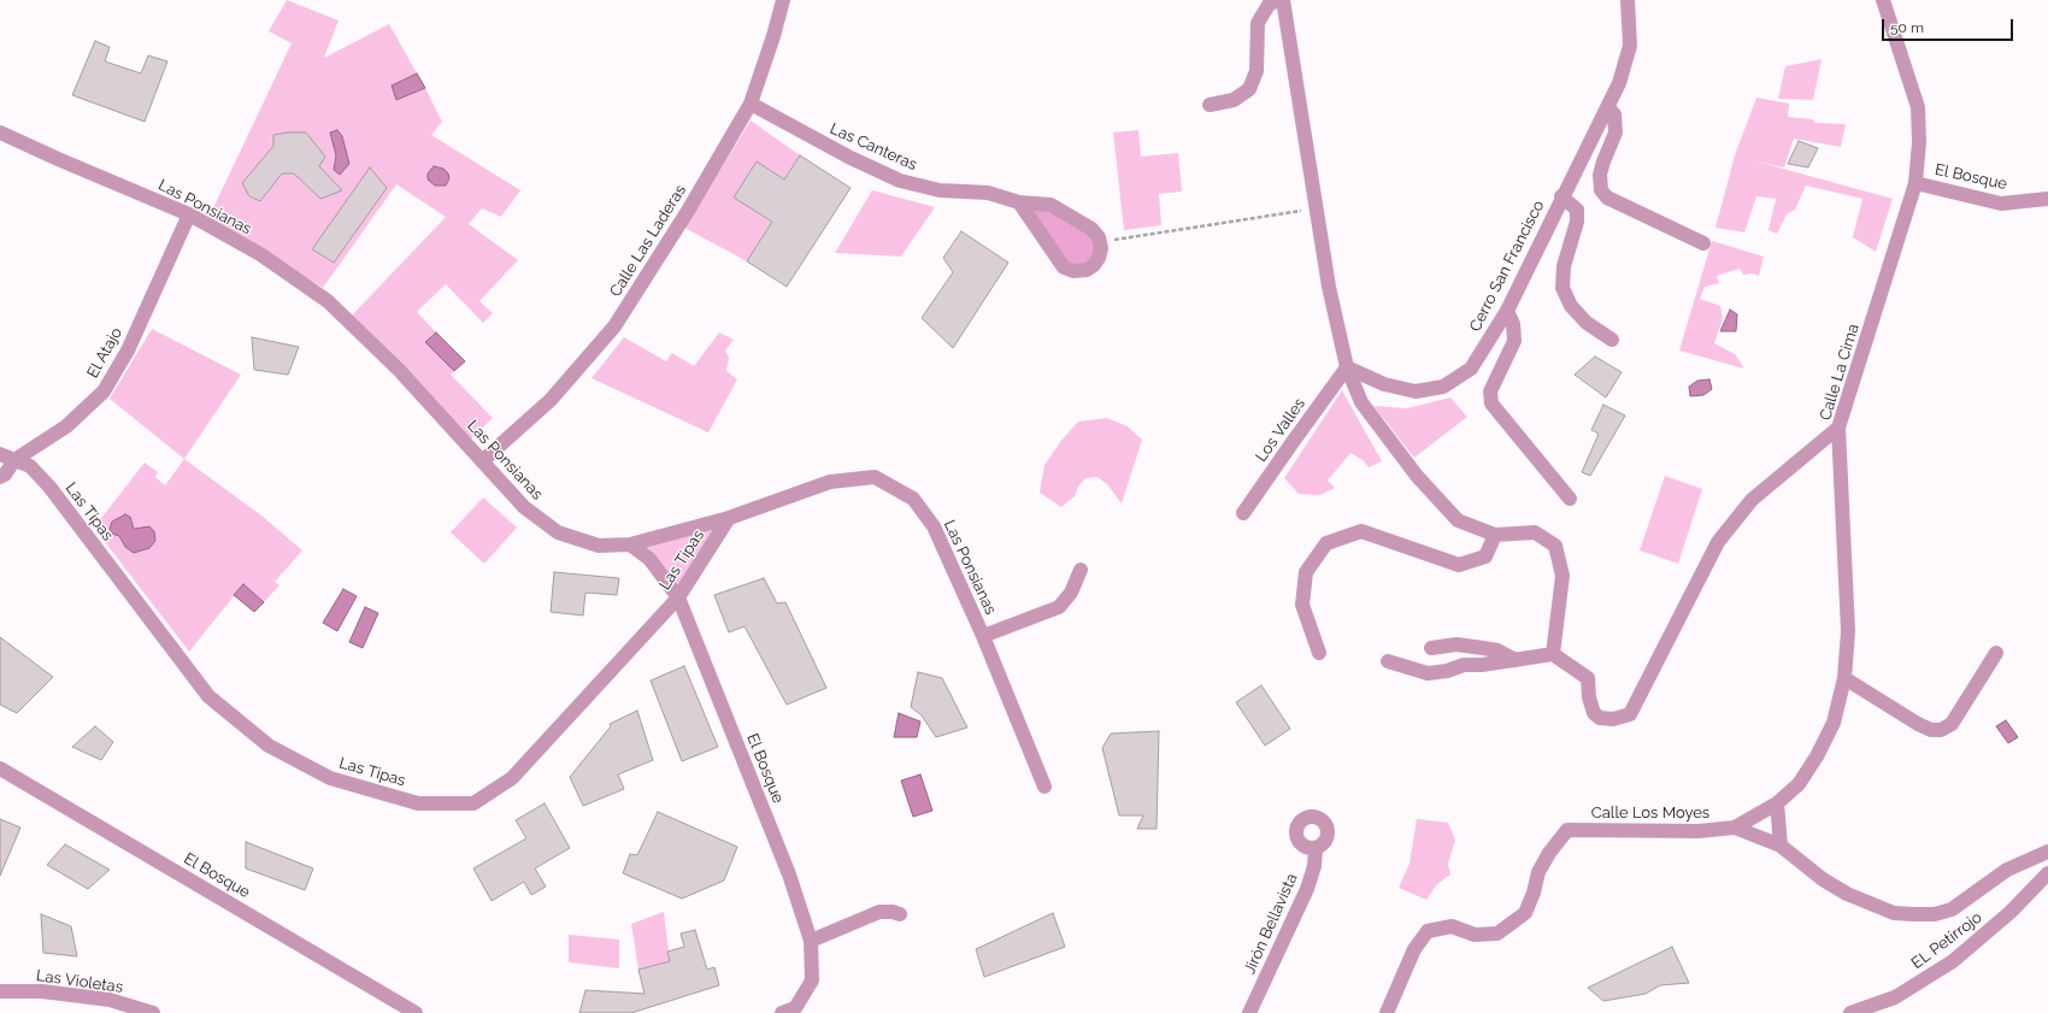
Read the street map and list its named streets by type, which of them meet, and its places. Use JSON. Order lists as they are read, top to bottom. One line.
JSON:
{"streets":{"street":["Las Canteras","El Bosque","Las Ponsianas","Calle Las Laderas","Cerro San Francisco","El Atajo","Calle La Cima","Los Valles","Las Tipas","Calle Los Moyes","Jirón Bellavista","EL Petirrojo","Las Violetas"]},"crossings":[["Las Canteras","Calle Las Laderas"],["El Bosque","Las Ponsianas"],["El Bosque","Calle La Cima"],["El Bosque","Las Tipas"],["Las Ponsianas","Calle Las Laderas"],["Las Ponsianas","El Atajo"],["Las Ponsianas","Las Tipas"],["Cerro San Francisco","Los Valles"],["El Atajo","Las Tipas"],["Calle La Cima","Calle Los Moyes"]],"scale_bar":"50 m"}
